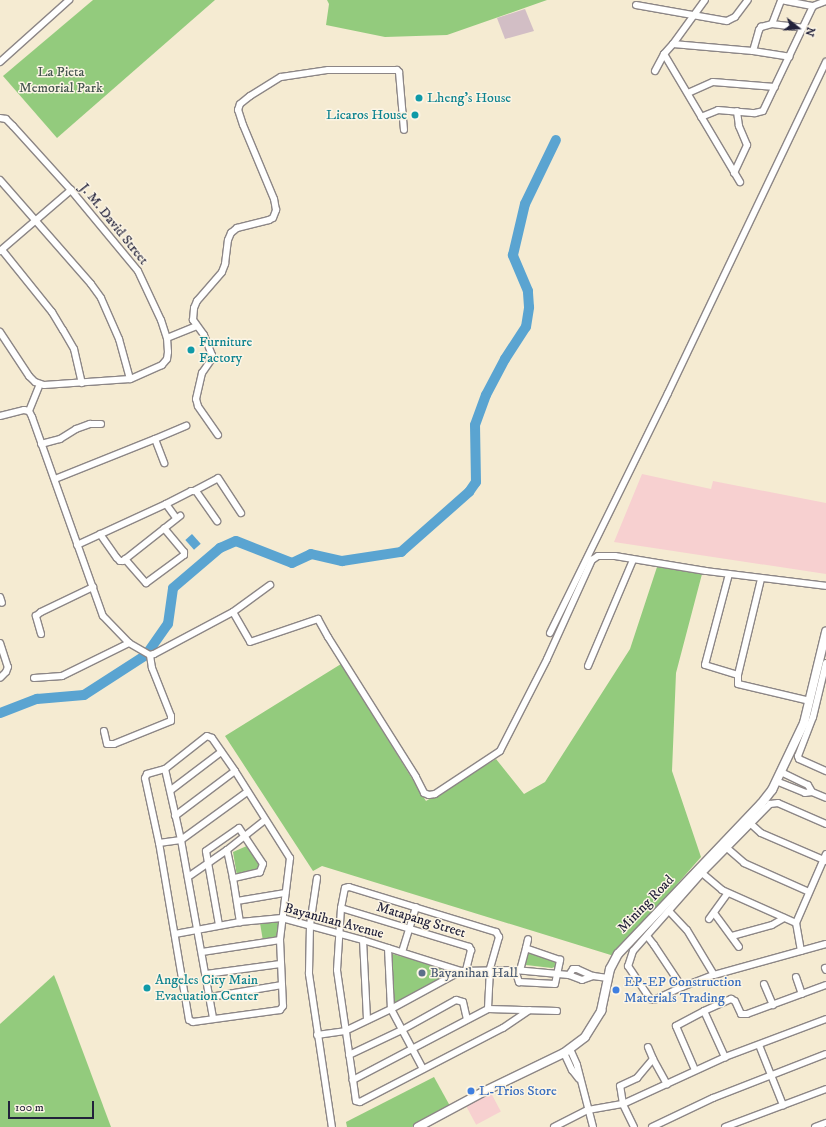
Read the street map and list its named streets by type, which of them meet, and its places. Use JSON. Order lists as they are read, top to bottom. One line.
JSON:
{"streets":{"street":["J. M. David Street","Mining Road","Matapang Street","Bayanihan Avenue"]},"crossings":[["Matapang Street","Bayanihan Avenue"]],"parks":["La Pieta Memorial Park"],"places":["Lheng's House","Licaros House","Furniture Factory","Bayanihan Hall","Angeles City Main Evacuation Center","EP-EP Construction Materials Trading","L-Trios Store"],"scale_bar":"100 m","north":"right"}
